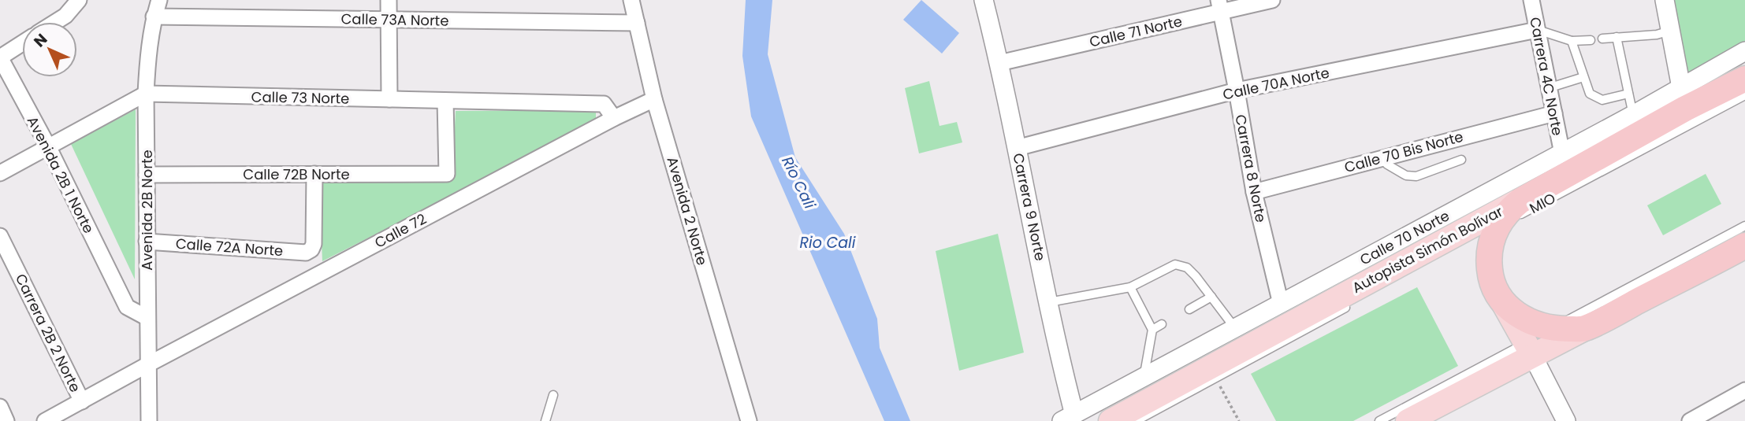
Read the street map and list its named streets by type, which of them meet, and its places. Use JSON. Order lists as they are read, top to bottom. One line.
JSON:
{"streets":{"highway":["Autopista Simón Bolívar"],"street":["Calle 73A Norte","Calle 71 Norte","Carrera 4C Norte","Calle 70A Norte","Calle 73 Norte","Calle 70 Bis Norte","Carrera 8 Norte","Calle 72B Norte","Avenida 2B 1 Norte","Carrera 9 Norte","Avenida 2B Norte","Avenida 2 Norte","Calle 72","Calle 70 Norte","Calle 72A Norte","Carrera 2B 2 Norte"],"lane":["MIO"]},"crossings":[["Calle 73A Norte","Avenida 2B Norte"],["Calle 73A Norte","Avenida 2 Norte"],["Calle 71 Norte","Carrera 8 Norte"],["Calle 71 Norte","Carrera 9 Norte"],["Carrera 4C Norte","Calle 70A Norte"],["Carrera 4C Norte","Calle 70 Bis Norte"],["Carrera 4C Norte","Calle 70 Norte"],["Calle 70A Norte","Carrera 8 Norte"],["Calle 70A Norte","Carrera 9 Norte"],["Calle 73 Norte","Calle 72B Norte"],["Calle 73 Norte","Avenida 2B 1 Norte"],["Calle 73 Norte","Avenida 2B Norte"],["Calle 73 Norte","Calle 72"],["Calle 70 Bis Norte","Carrera 8 Norte"],["Carrera 8 Norte","Calle 70 Norte"],["Calle 72B Norte","Avenida 2B Norte"],["Calle 72B Norte","Calle 72A Norte"],["Avenida 2B 1 Norte","Avenida 2B Norte"],["Carrera 9 Norte","Calle 70 Norte"],["Avenida 2B Norte","Calle 72"],["Avenida 2B Norte","Calle 72A Norte"],["Avenida 2 Norte","Calle 72"],["Calle 72","Carrera 2B 2 Norte"],["Calle 70 Norte","Autopista Simón Bolívar"]],"water":["Río Cali","Rio Cali"],"north":"top left"}
